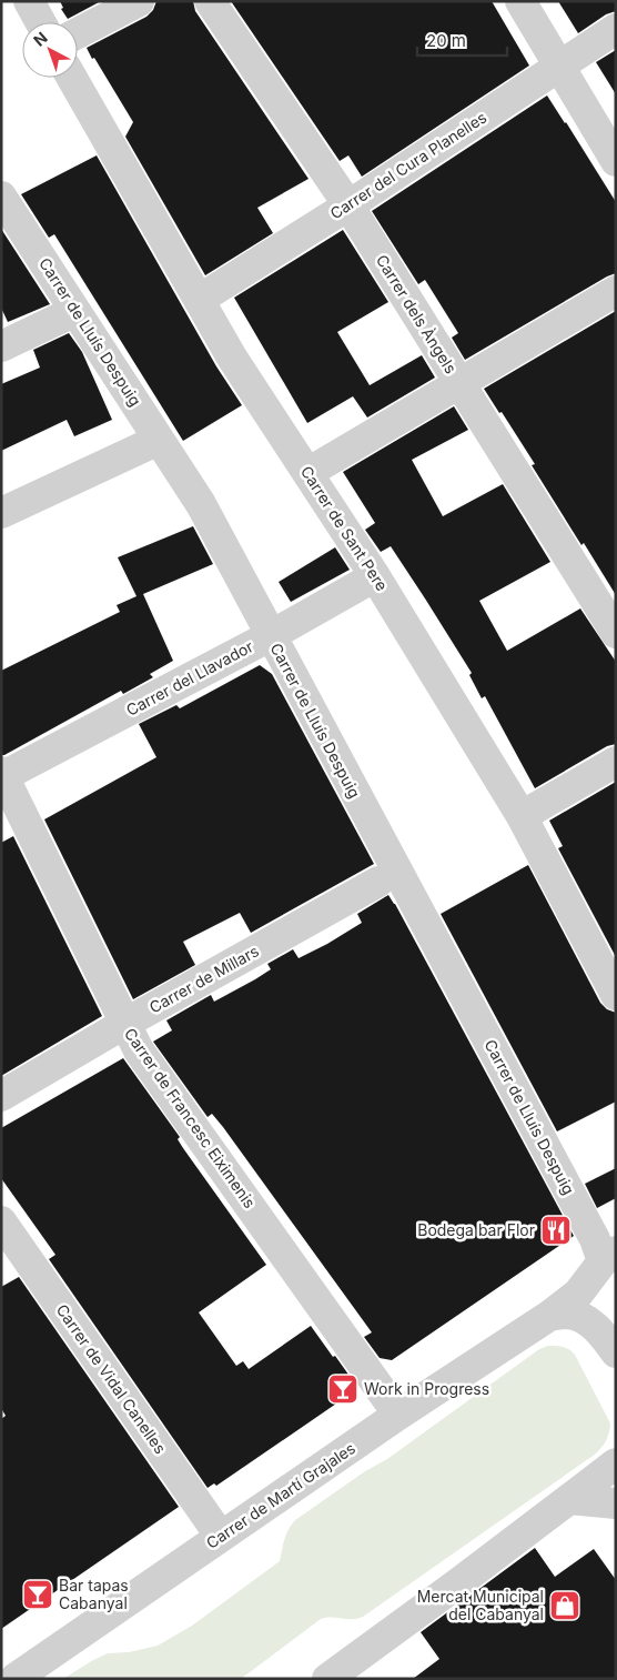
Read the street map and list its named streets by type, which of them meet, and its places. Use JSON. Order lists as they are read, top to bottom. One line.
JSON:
{"streets":{"street":["Carrer del Cura Planelles","Carrer dels Àngels","Carrer de Lluís Despuig","Carrer de Sant Pere","Carrer del Llavador","Carrer de Millars","Carrer de Francesc Eiximenis","Carrer de Vidal Canelles","Carrer de Martí Grajales"]},"crossings":[["Carrer del Cura Planelles","Carrer dels Àngels"],["Carrer del Cura Planelles","Carrer de Sant Pere"],["Carrer de Lluís Despuig","Carrer del Llavador"],["Carrer de Lluís Despuig","Carrer de Martí Grajales"],["Carrer de Sant Pere","Carrer del Llavador"],["Carrer del Llavador","Carrer de Francesc Eiximenis"],["Carrer de Millars","Carrer de Francesc Eiximenis"],["Carrer de Francesc Eiximenis","Carrer de Martí Grajales"],["Carrer de Vidal Canelles","Carrer de Martí Grajales"]],"places":{"restaurant":["Bodega bar Flor"],"bar":["Work in Progress","Bar tapas Cabanyal"],"shop":["Mercat Municipal del Cabanyal"]},"scale_bar":"20 m","north":"top left"}
